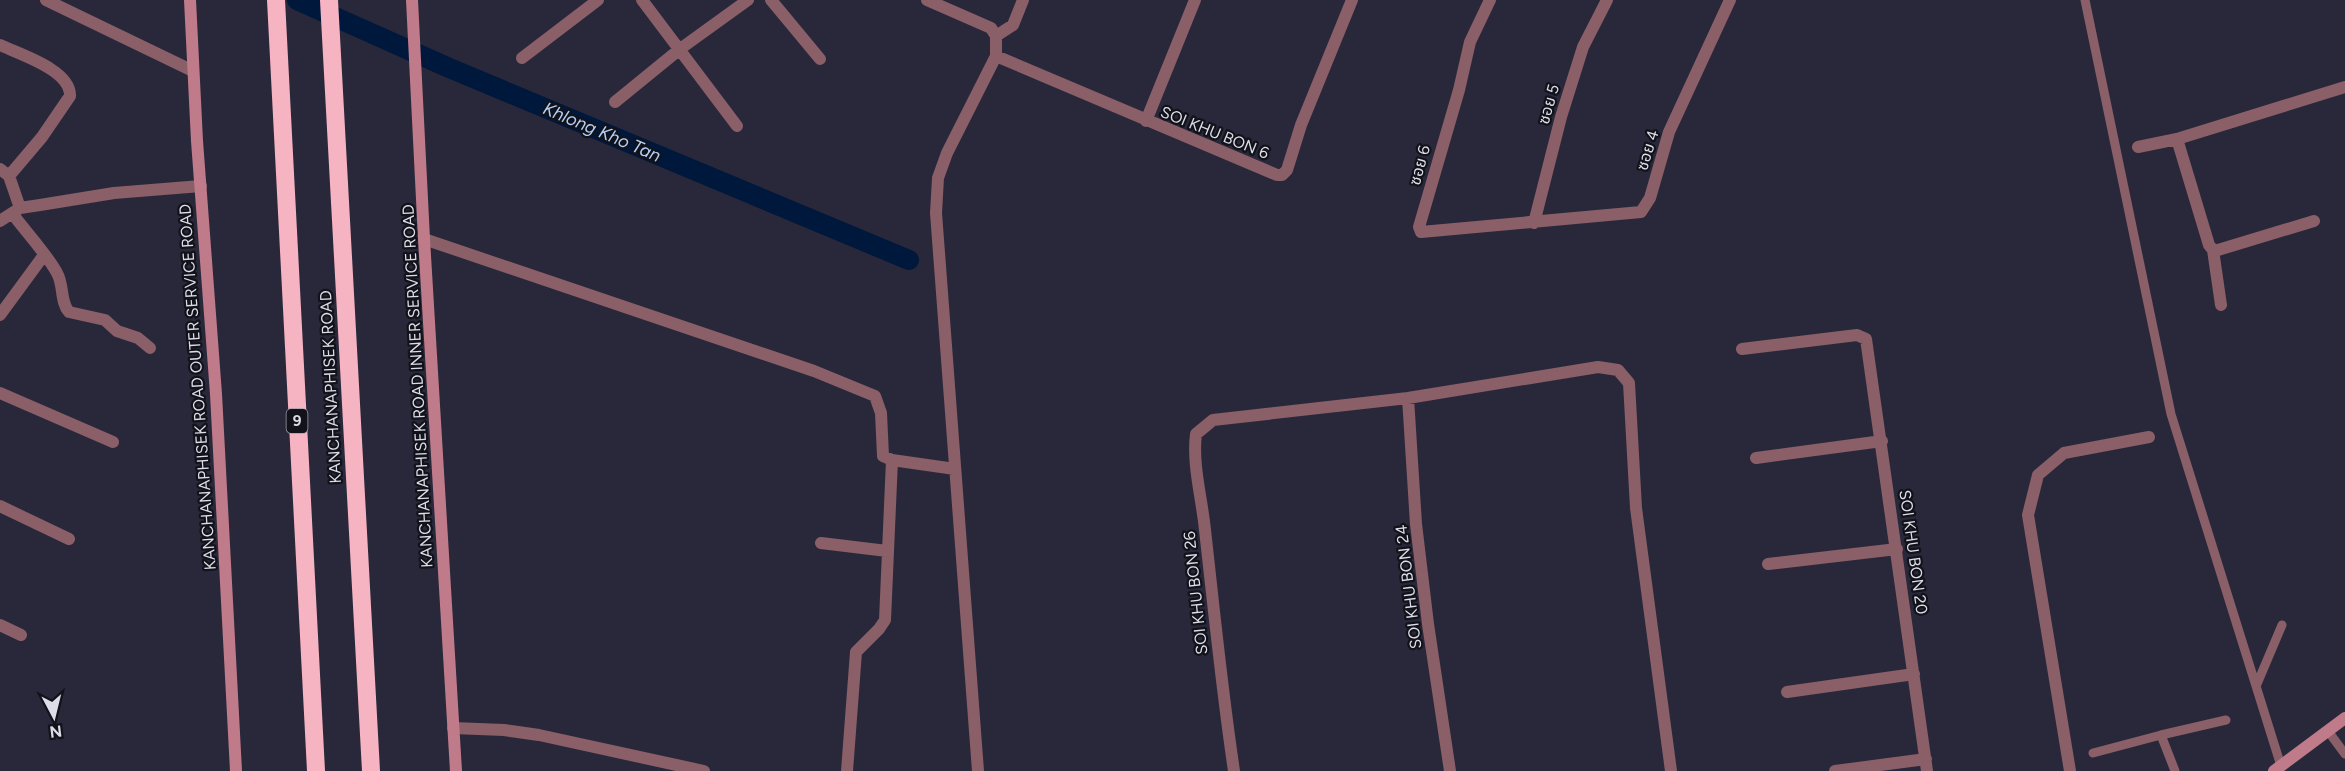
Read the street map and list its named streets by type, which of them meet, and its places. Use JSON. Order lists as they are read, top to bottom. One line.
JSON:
{"streets":{"highway":["KANCHANAPHISEK ROAD","9"],"main road":["KANCHANAPHISEK ROAD INNER SERVICE ROAD","KANCHANAPHISEK ROAD OUTER SERVICE ROAD"],"street":["ซอย 5","SOI KHU BON 6","ซอย 4","ซอย 6","SOI KHU BON 20","SOI KHU BON 24","SOI KHU BON 26"]},"crossings":[["ซอย 5","ซอย 4"],["ซอย 5","ซอย 6"],["ซอย 4","ซอย 6"],["SOI KHU BON 24","SOI KHU BON 26"]],"water":["Khlong Kho Tan"],"north":"bottom"}
